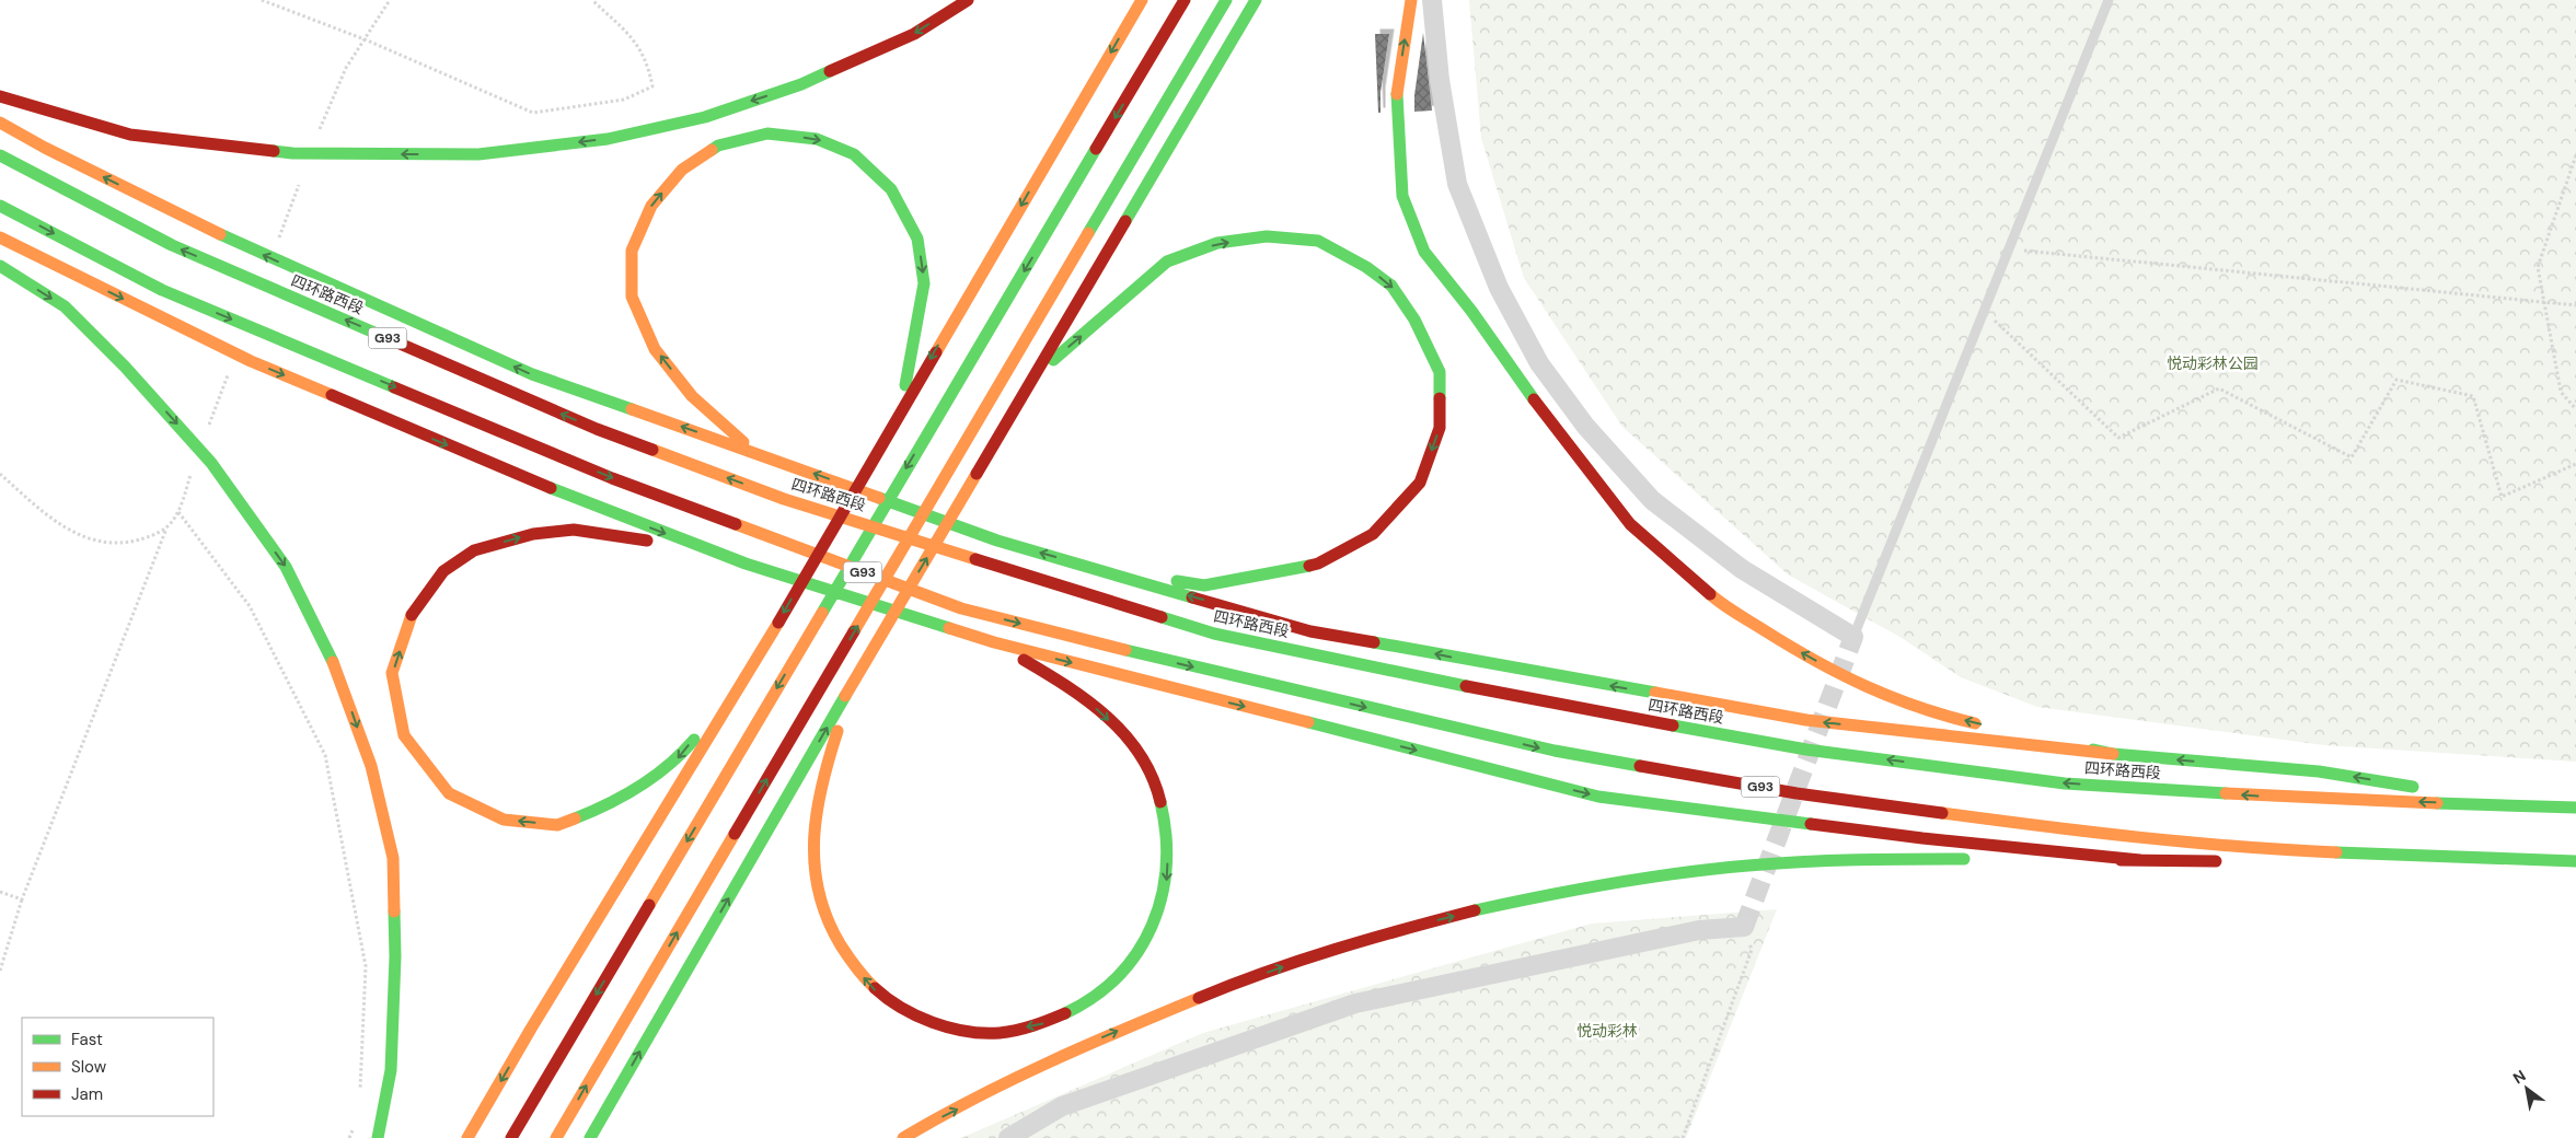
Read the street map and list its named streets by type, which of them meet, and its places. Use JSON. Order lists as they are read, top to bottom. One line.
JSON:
{"streets":{"main road":["四环路西段","G93"]},"parks":["悦动彩林公园","悦动彩林"],"legend":["Fast","Slow","Jam"],"north":"top left"}
